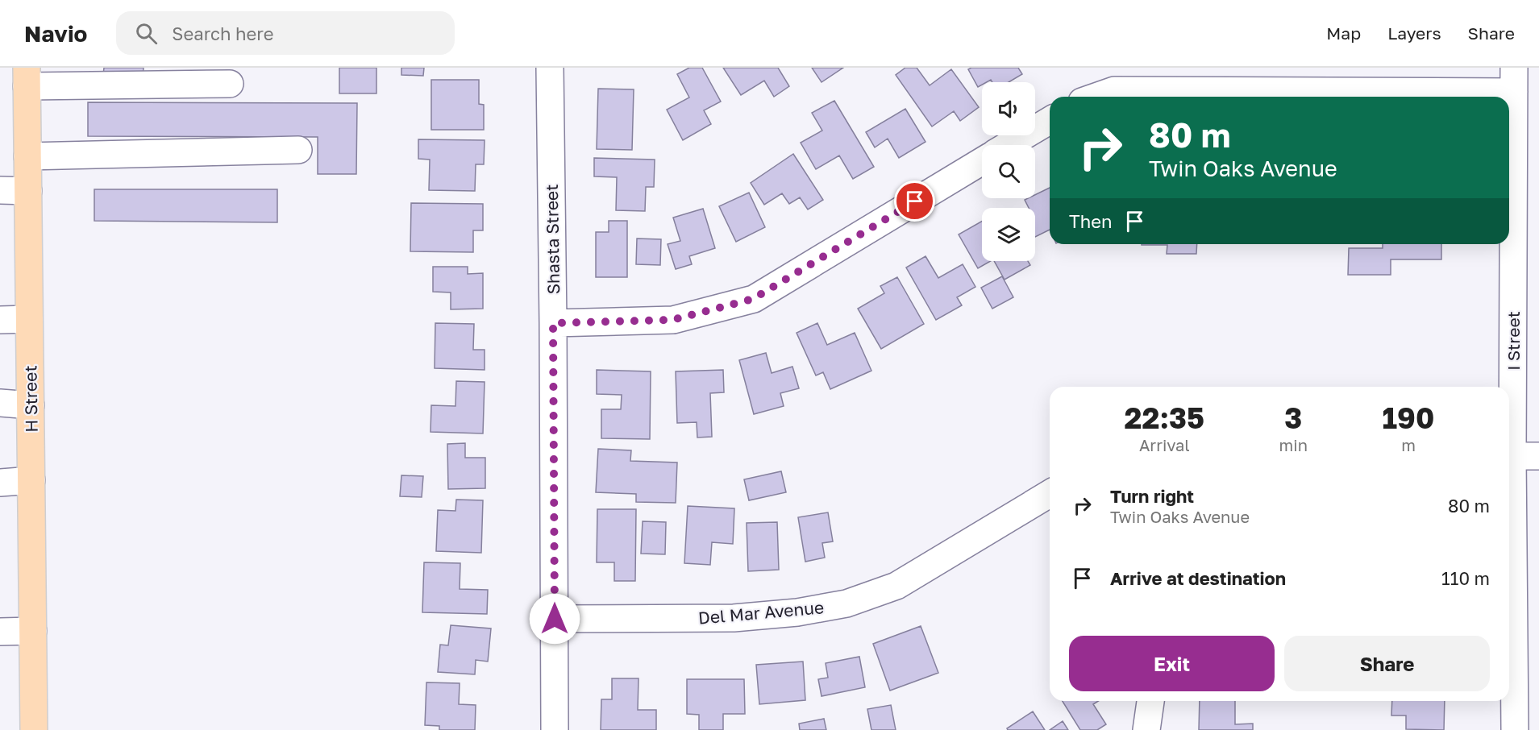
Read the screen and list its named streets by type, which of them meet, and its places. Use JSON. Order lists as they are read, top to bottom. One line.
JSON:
{"streets":{"main road":["H Street"],"street":["Shasta Street","I Street","Del Mar Avenue"]},"crossings":[["Shasta Street","Del Mar Avenue"]],"page":{"header":"Navio","search":"Search here","nav":["Map","Layers","Share"],"turn":["80 m","Twin Oaks Avenue"],"then":"Then","eta":["22:35","Arrival","3","min","190","m"],"list":[{"name":"Turn right","note":"Twin Oaks Avenue","value":"80 m"},{"name":"Arrive at destination","value":"110 m"}],"buttons":["Exit","Share"]}}
